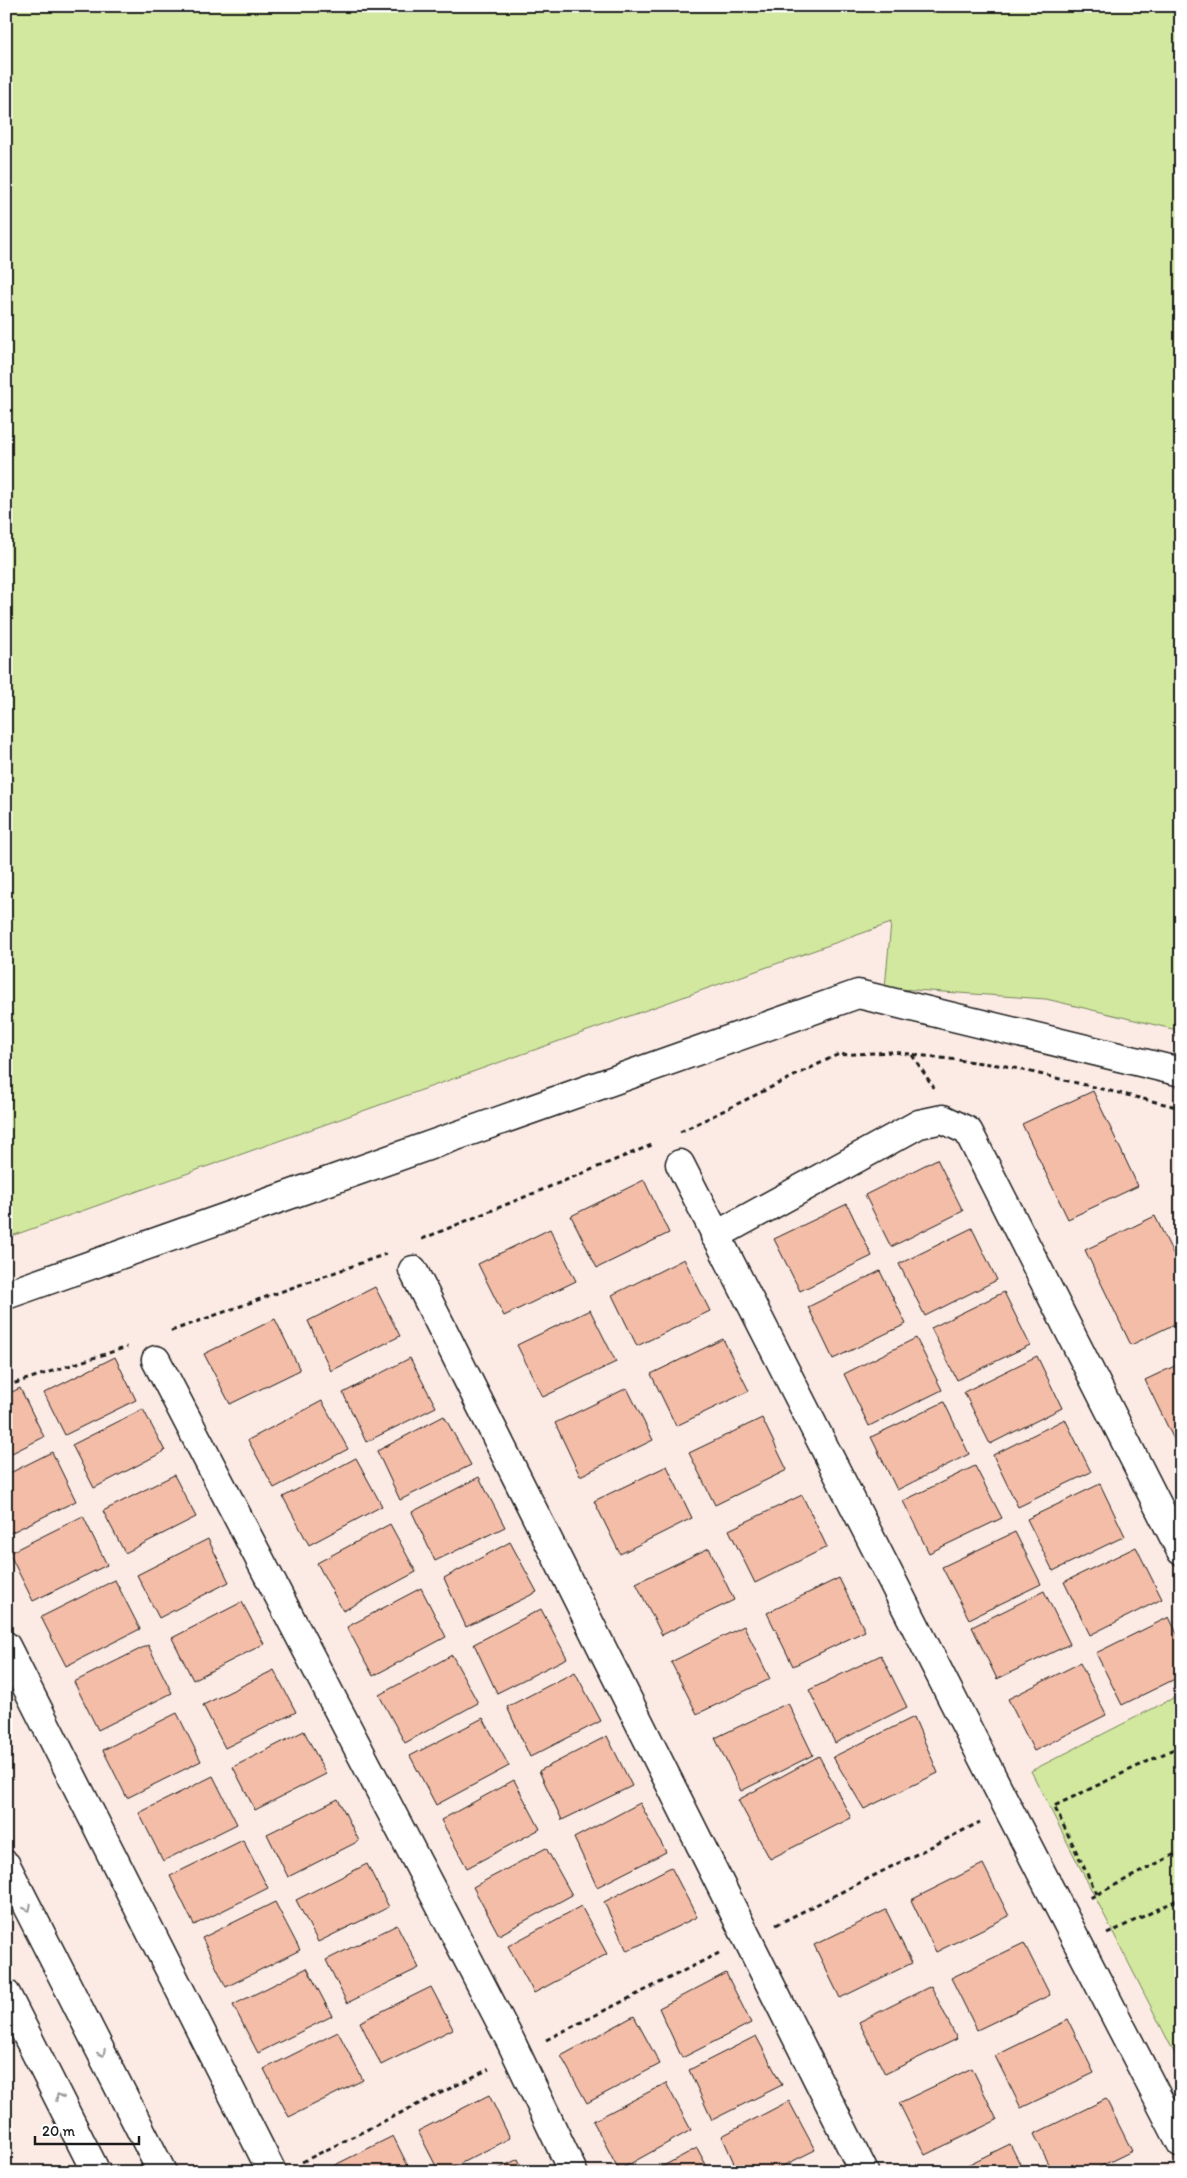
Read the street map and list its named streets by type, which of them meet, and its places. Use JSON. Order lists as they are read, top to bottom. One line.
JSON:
{"scale_bar":"20 m"}
